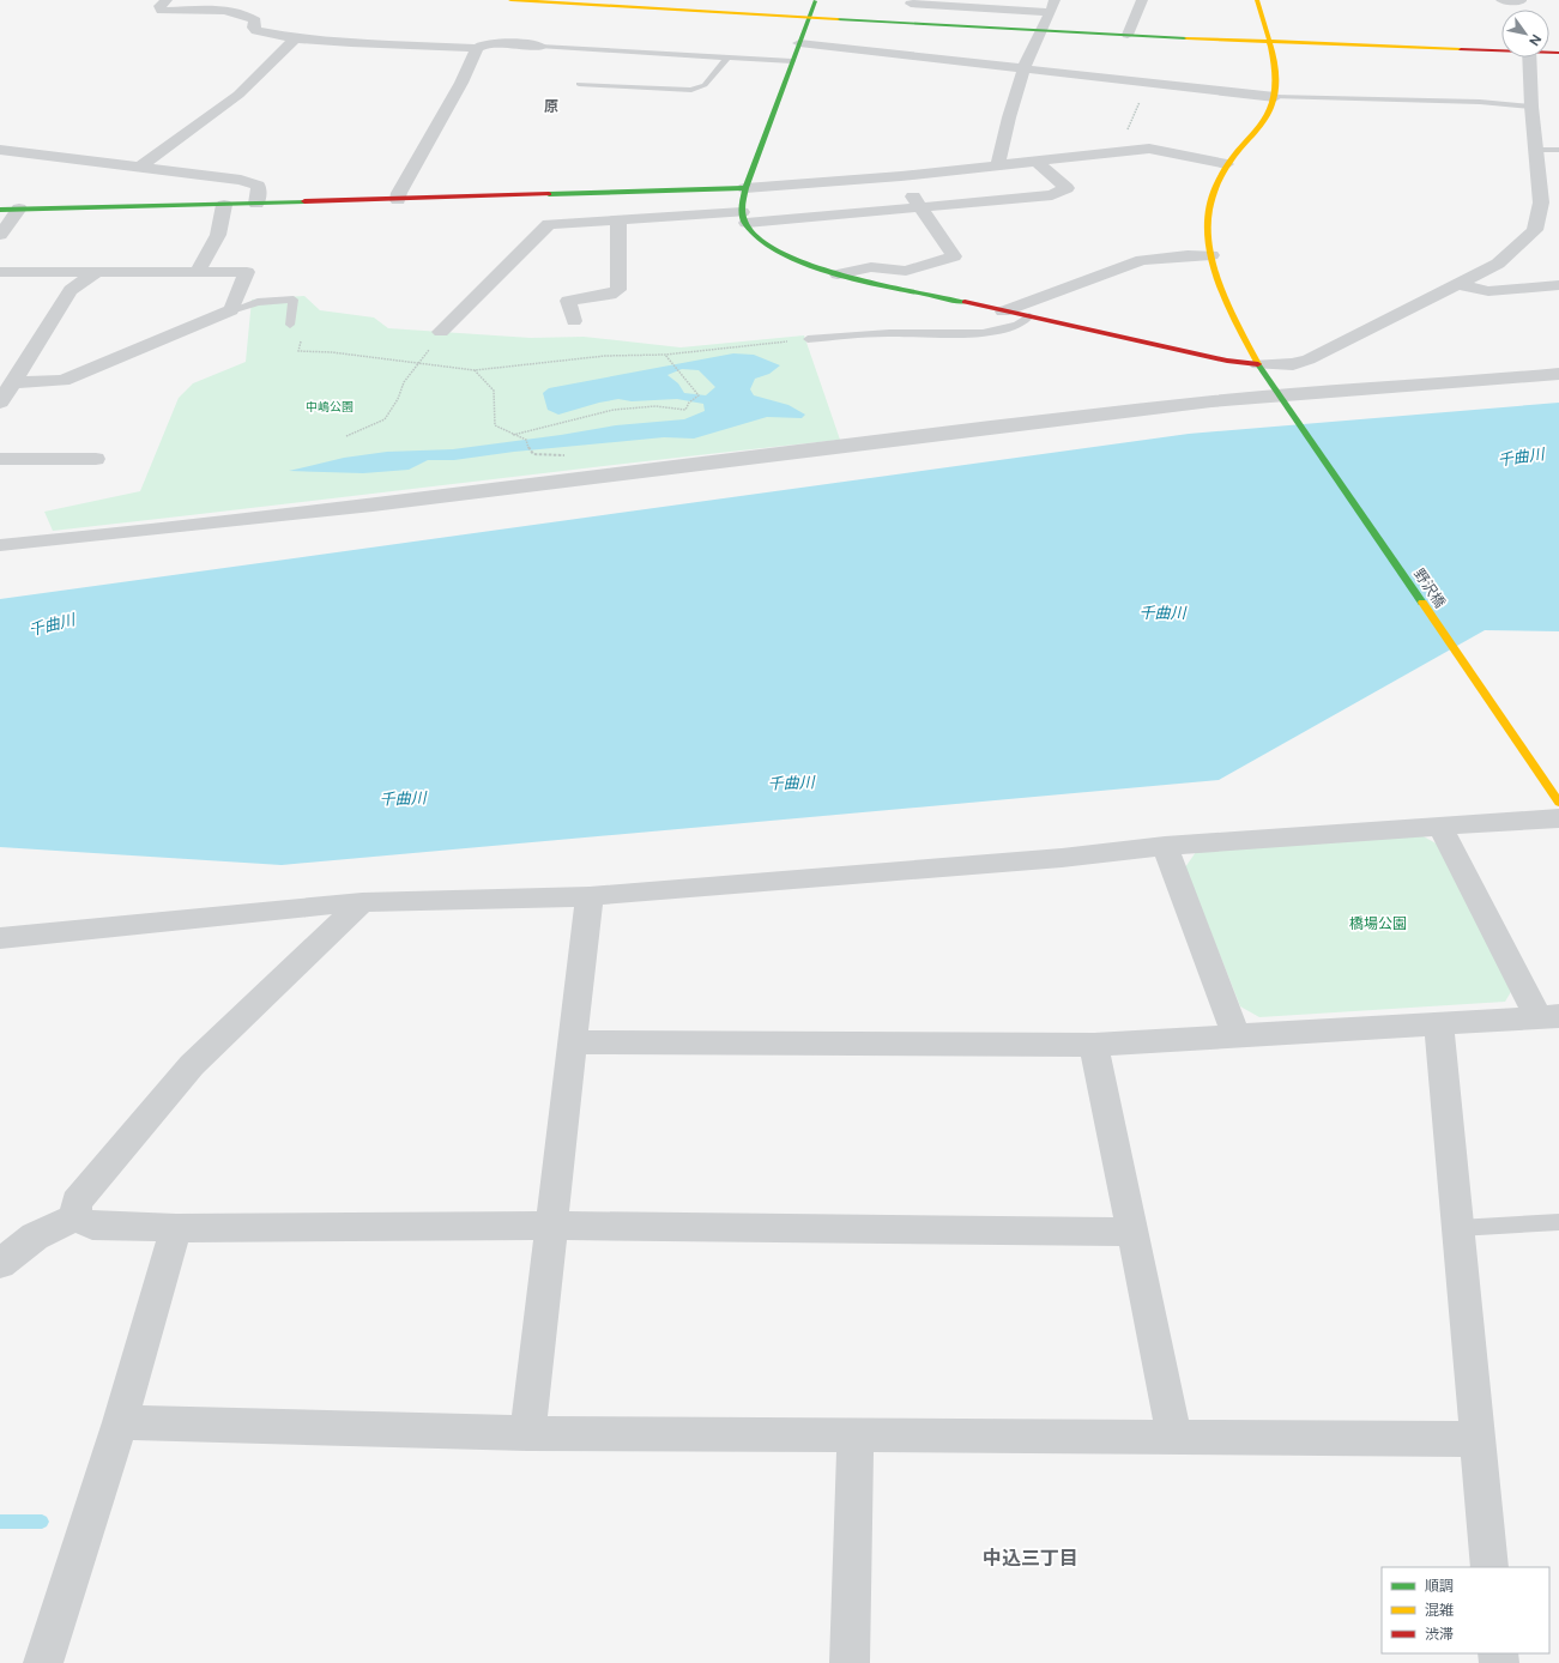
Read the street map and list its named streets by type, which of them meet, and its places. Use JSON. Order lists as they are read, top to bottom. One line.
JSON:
{"streets":{"street":["野沢橋"]},"districts":["原","中込三丁目"],"water":["千曲川"],"parks":["中嶋公園","橋場公園"],"legend":["順調","混雑","渋滞"],"north":"bottom right"}
